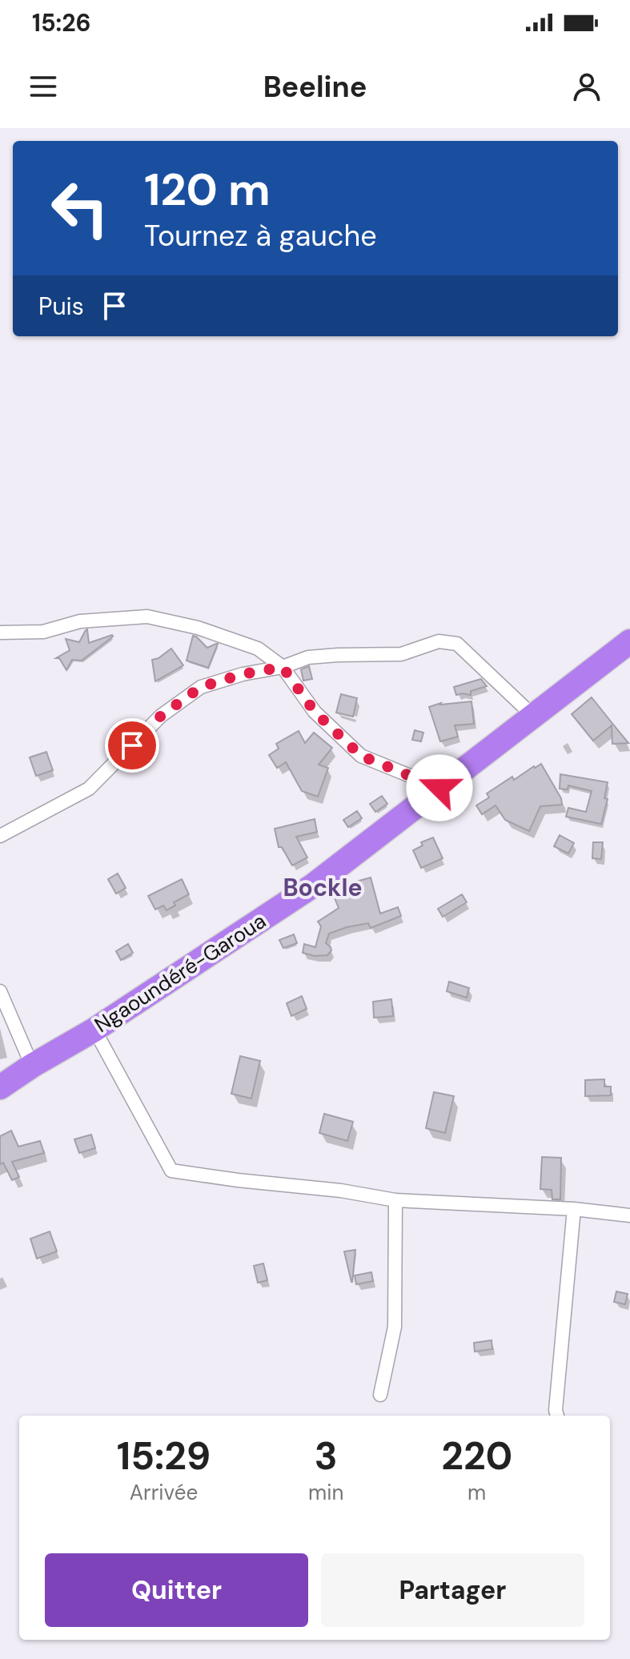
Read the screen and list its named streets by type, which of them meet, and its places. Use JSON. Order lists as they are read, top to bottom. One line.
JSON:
{"streets":{"highway":["Ngaoundéré-Garoua"]},"districts":["Bockle"],"page":{"status":"15:26","header":"Beeline","turn":["120 m","Tournez à gauche"],"then":"Puis","eta":["15:29","Arrivée","3","min","220","m"],"buttons":["Quitter","Partager"]}}
